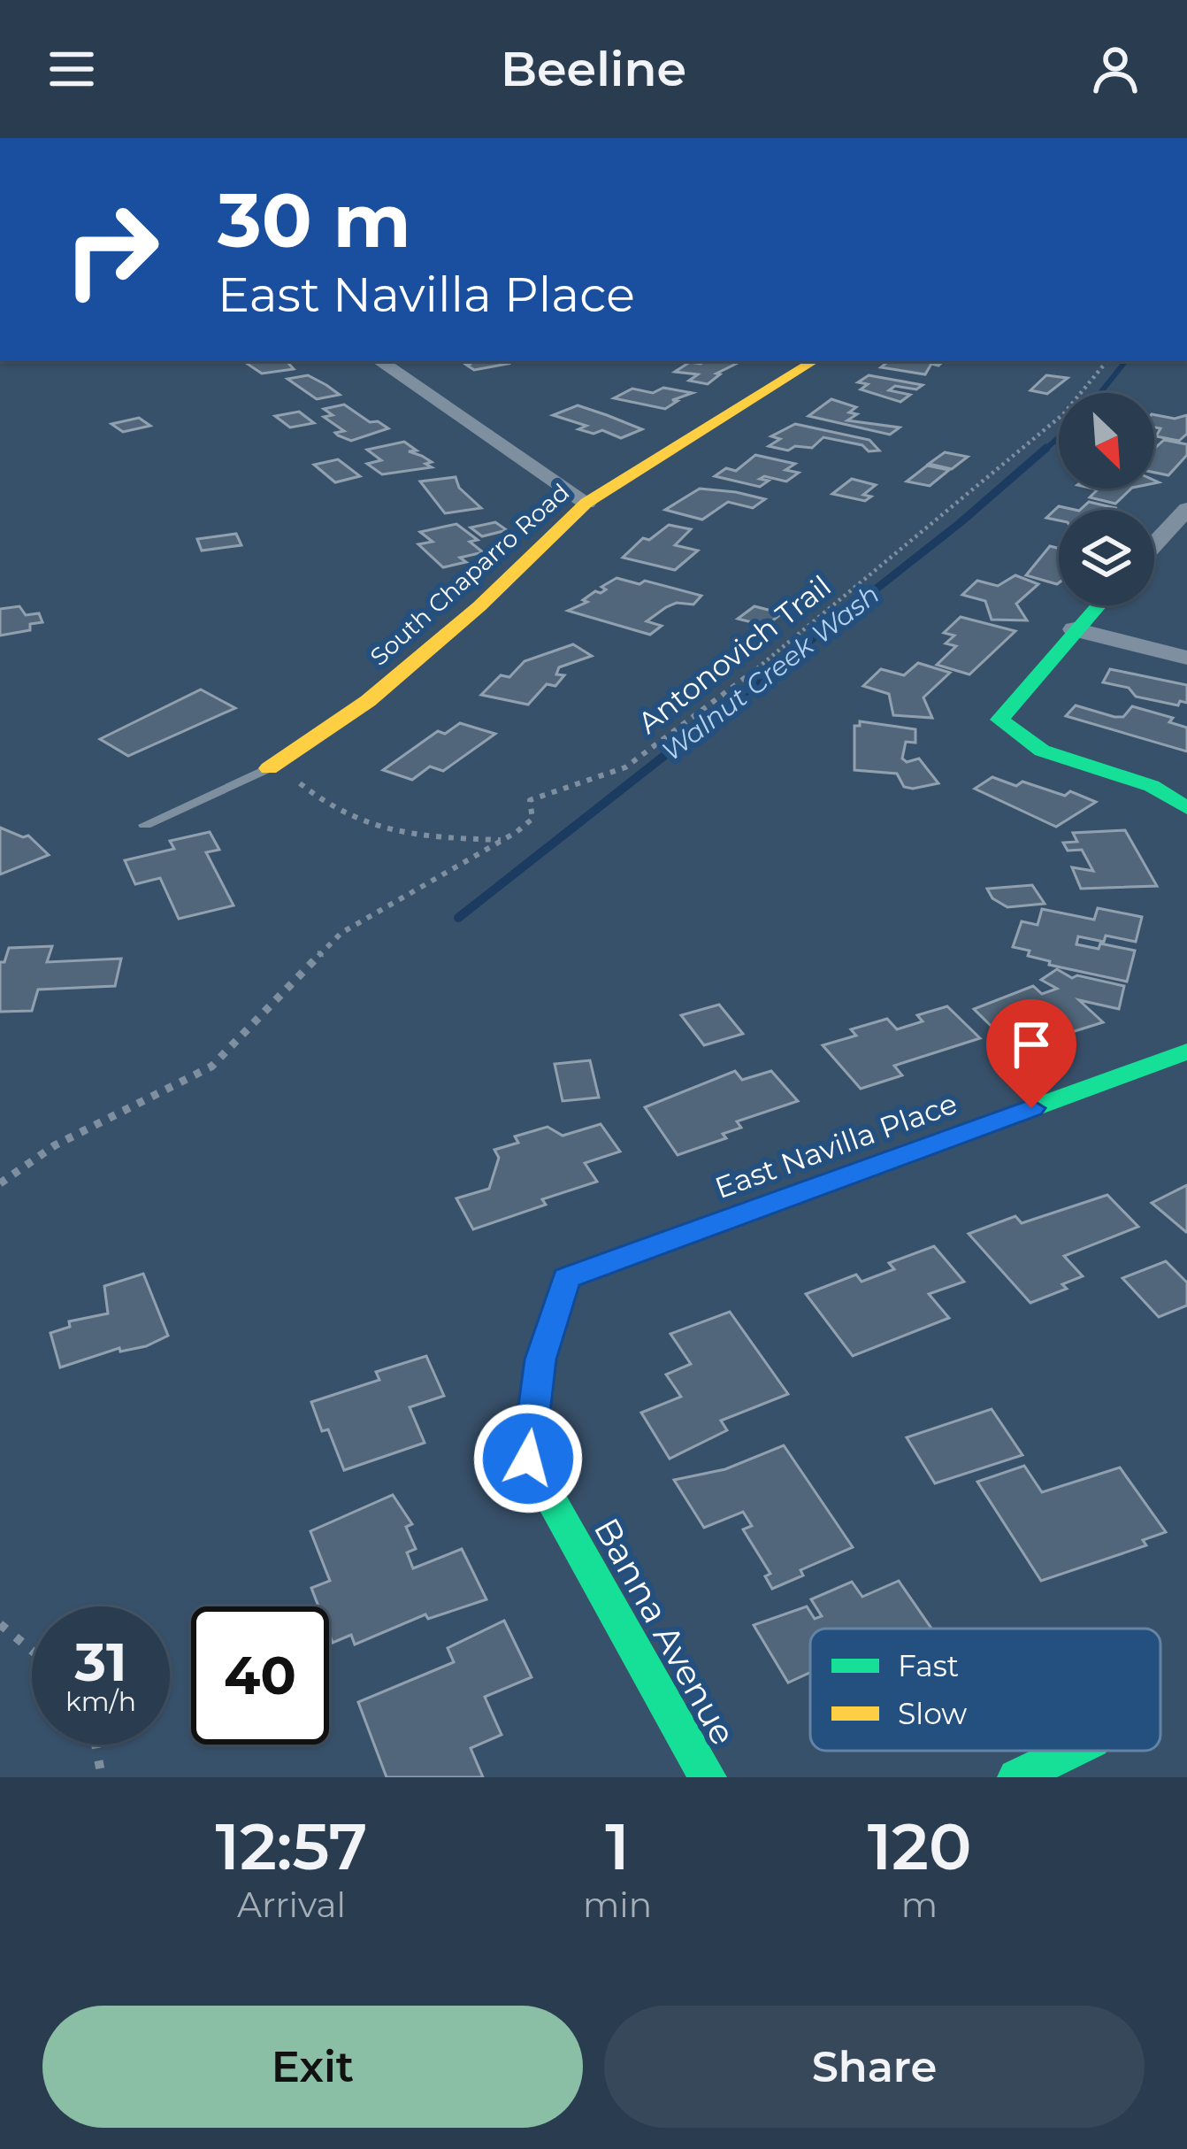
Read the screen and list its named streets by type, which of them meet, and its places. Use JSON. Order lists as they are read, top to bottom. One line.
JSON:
{"streets":{"street":["South Chaparro Road","East Navilla Place","Banna Avenue"],"path":["Antonovich Trail"]},"crossings":[["East Navilla Place","Banna Avenue"]],"water":["Walnut Creek Wash"],"legend":["Fast","Slow"],"north":"bottom right","page":{"header":"Beeline","turn":["30 m","East Navilla Place"],"speed":"31 km/h","limit":"40","eta":["12:57","Arrival","1","min","120","m"],"buttons":["Exit","Share"]}}
